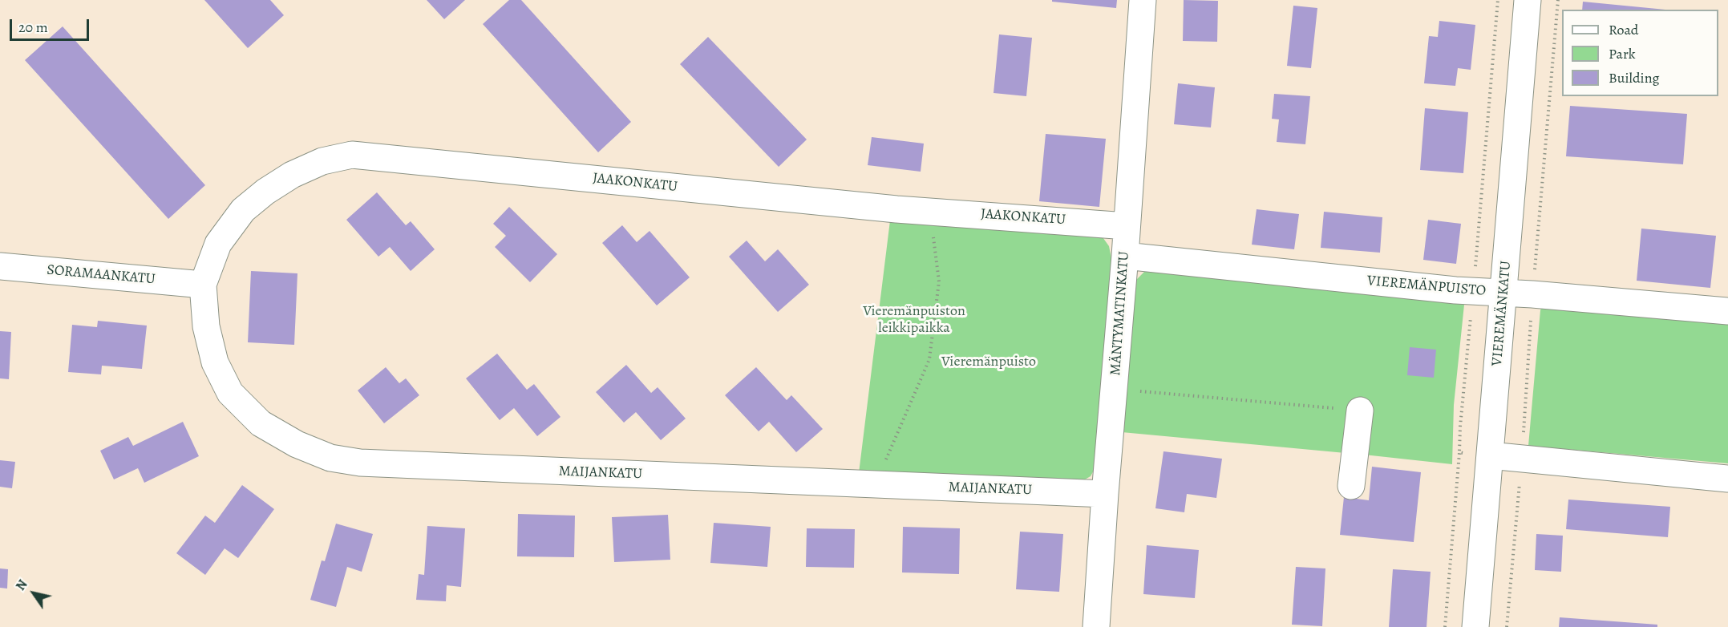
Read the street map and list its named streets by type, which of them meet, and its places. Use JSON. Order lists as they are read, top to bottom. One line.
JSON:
{"streets":{"street":["JAAKONKATU","SORAMAANKATU","VIEREMÄNPUISTO","MÄNTYMATINKATU","VIEREMÄNKATU","MAIJANKATU"]},"crossings":[["JAAKONKATU","SORAMAANKATU"],["JAAKONKATU","MÄNTYMATINKATU"],["JAAKONKATU","MAIJANKATU"],["SORAMAANKATU","MAIJANKATU"],["VIEREMÄNPUISTO","MÄNTYMATINKATU"],["VIEREMÄNPUISTO","VIEREMÄNKATU"],["MÄNTYMATINKATU","MAIJANKATU"]],"parks":["Vieremänpuiston leikkipaikka","Vieremänpuisto"],"legend":["Road","Park","Building"],"scale_bar":"20 m","north":"top left"}
